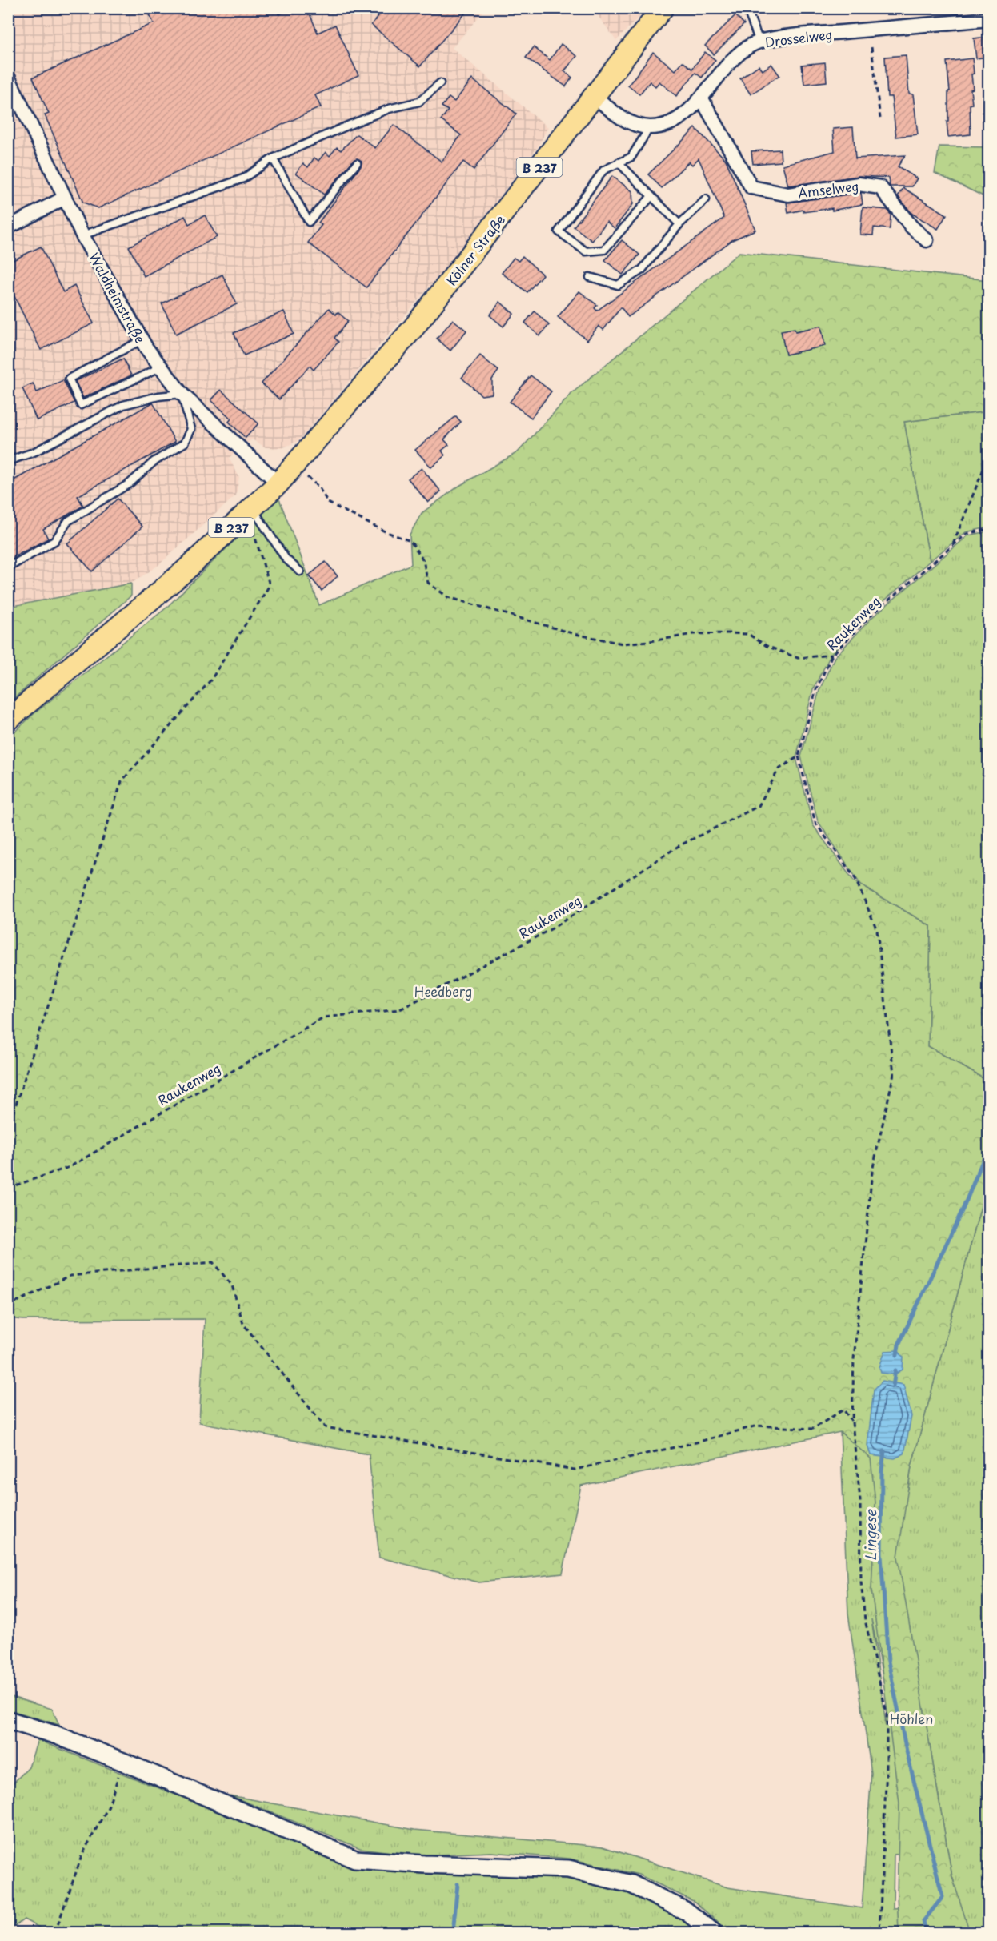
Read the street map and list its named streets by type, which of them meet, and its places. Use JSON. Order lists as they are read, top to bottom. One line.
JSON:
{"streets":{"main road":["B 237","Kölner Straße"],"street":["Drosselweg","Amselweg","Waldheimstraße"],"path":["Raukenweg"]},"crossings":[["Drosselweg","Amselweg"],["Drosselweg","Kölner Straße"],["B 237","Kölner Straße"],["B 237","Waldheimstraße"],["Kölner Straße","Waldheimstraße"]],"water":["Lingese"],"parks":["Heedberg","Höhlen"]}
